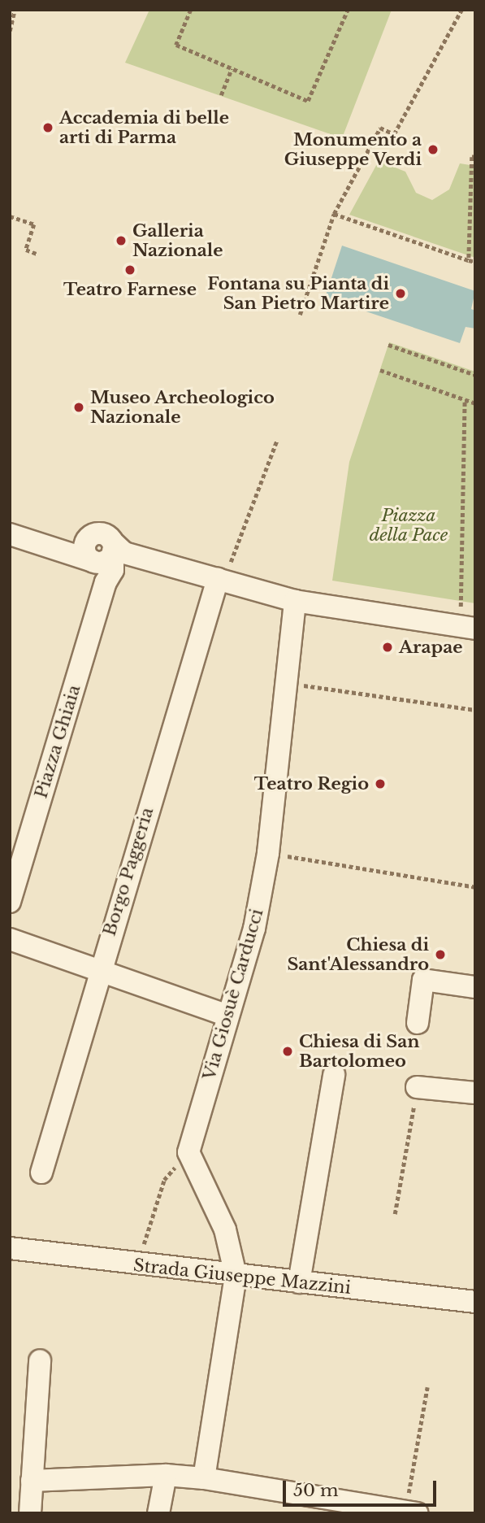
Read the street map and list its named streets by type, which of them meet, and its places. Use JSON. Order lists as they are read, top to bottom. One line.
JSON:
{"streets":{"street":["Piazza Ghiaia","Borgo Paggeria","Via Giosuè Carducci","Strada Giuseppe Mazzini"]},"parks":["Piazza della Pace"],"places":["Accademia di belle arti di Parma","Monumento a Giuseppe Verdi","Galleria Nazionale","Teatro Farnese","Fontana su Pianta di San Pietro Martire","Museo Archeologico Nazionale","Arapae","Teatro Regio","Chiesa di Sant'Alessandro","Chiesa di San Bartolomeo"],"scale_bar":"50 m"}
